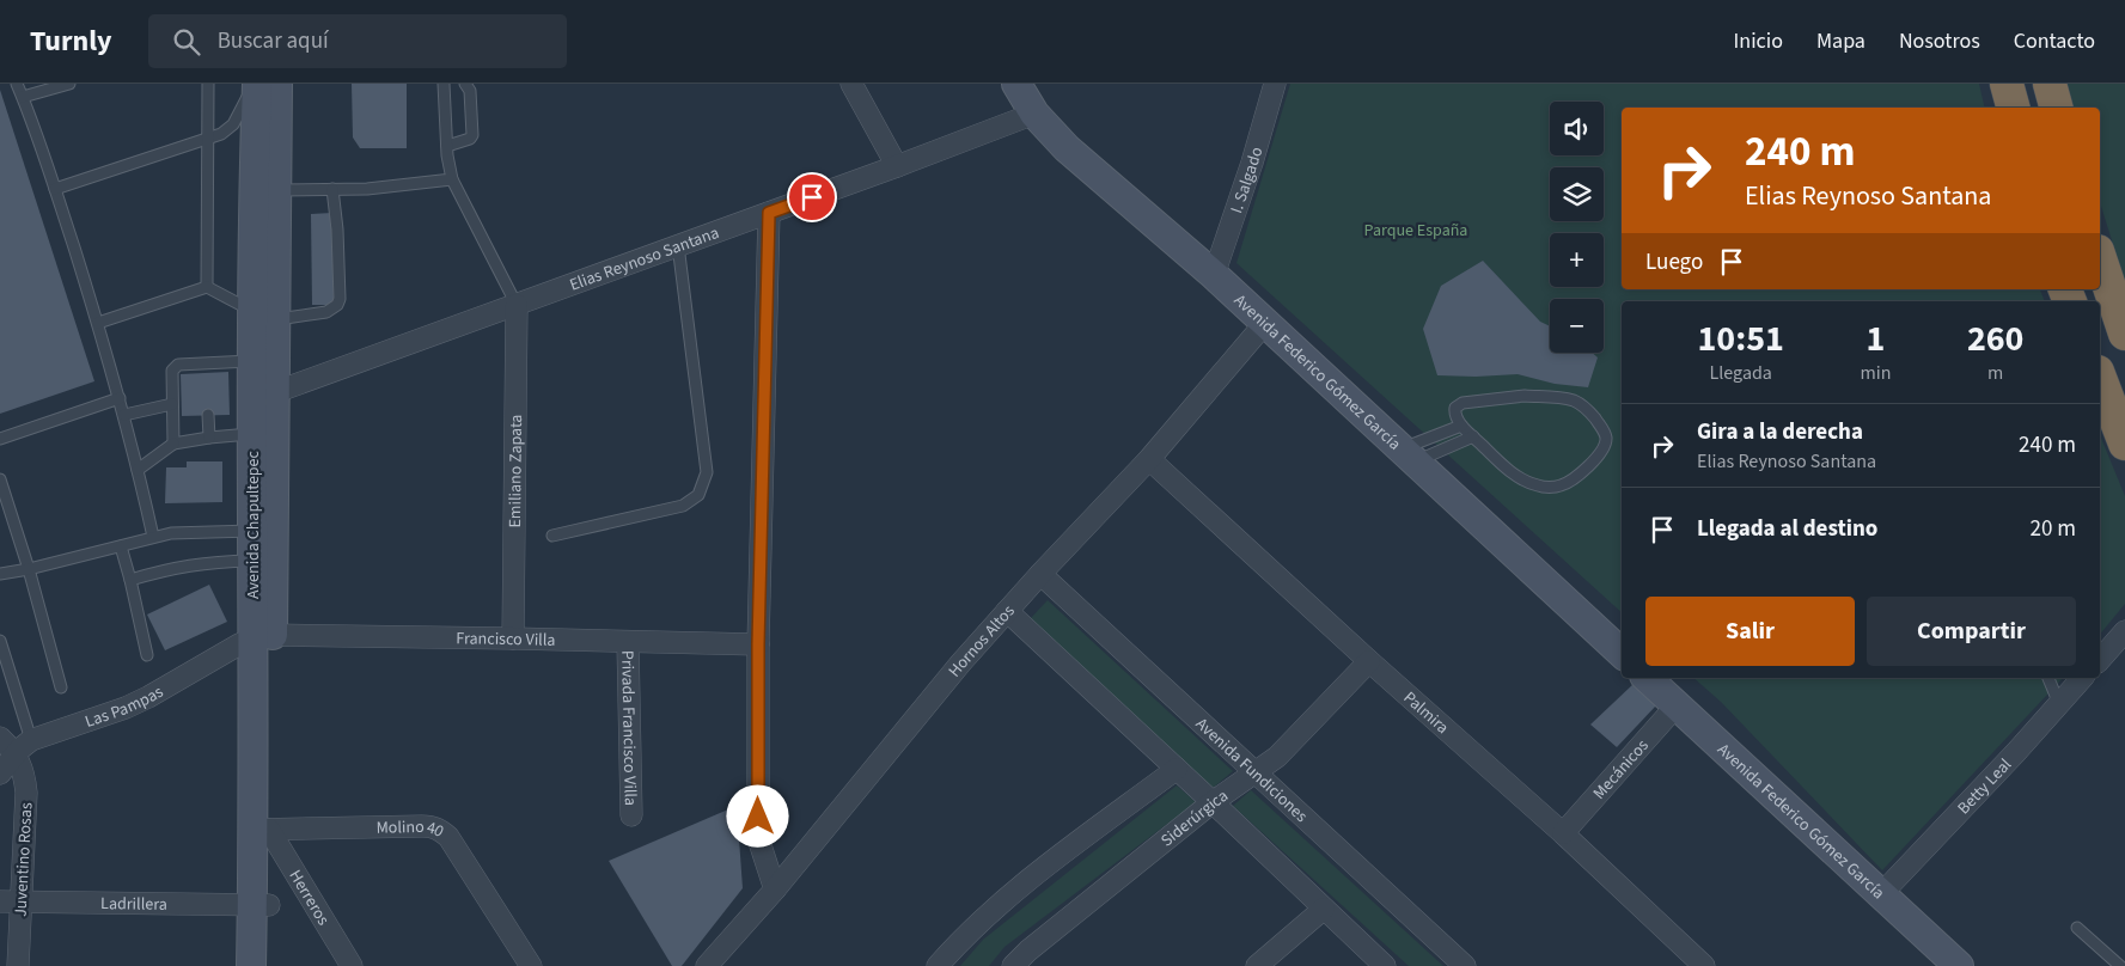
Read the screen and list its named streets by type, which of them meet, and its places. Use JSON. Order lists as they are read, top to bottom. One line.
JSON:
{"streets":{"street":["I. Salgado","Elias Reynoso Santana","Avenida Federico Gómez García","Emiliano Zapata","Avenida Chapultepec","Francisco Villa","Hornos Altos","Las Pampas","Palmira","Privada Francisco Villa","Mecánicos","Avenida Fundiciones","Betty Leal","Siderúrgica","Molino 40","Juventino Rosas","Herreros","Ladrillera"]},"crossings":[["I. Salgado","Avenida Federico Gómez García"],["Elias Reynoso Santana","Avenida Federico Gómez García"],["Elias Reynoso Santana","Emiliano Zapata"],["Elias Reynoso Santana","Avenida Chapultepec"],["Avenida Federico Gómez García","Hornos Altos"],["Avenida Federico Gómez García","Mecánicos"],["Avenida Federico Gómez García","Betty Leal"],["Emiliano Zapata","Francisco Villa"],["Avenida Chapultepec","Francisco Villa"],["Avenida Chapultepec","Las Pampas"],["Avenida Chapultepec","Molino 40"],["Avenida Chapultepec","Herreros"],["Avenida Chapultepec","Ladrillera"],["Francisco Villa","Las Pampas"],["Francisco Villa","Privada Francisco Villa"],["Hornos Altos","Palmira"],["Hornos Altos","Avenida Fundiciones"],["Las Pampas","Juventino Rosas"],["Palmira","Mecánicos"],["Palmira","Siderúrgica"],["Avenida Fundiciones","Siderúrgica"],["Molino 40","Herreros"],["Juventino Rosas","Ladrillera"]],"parks":["Parque España"],"page":{"header":"Turnly","search":"Buscar aquí","nav":["Inicio","Mapa","Nosotros","Contacto"],"map_buttons":["+","−"],"turn":["240 m","Elias Reynoso Santana"],"then":"Luego","eta":["10:51","Llegada","1","min","260","m"],"list":[{"name":"Gira a la derecha","note":"Elias Reynoso Santana","value":"240 m"},{"name":"Llegada al destino","value":"20 m"}],"buttons":["Salir","Compartir"]}}
